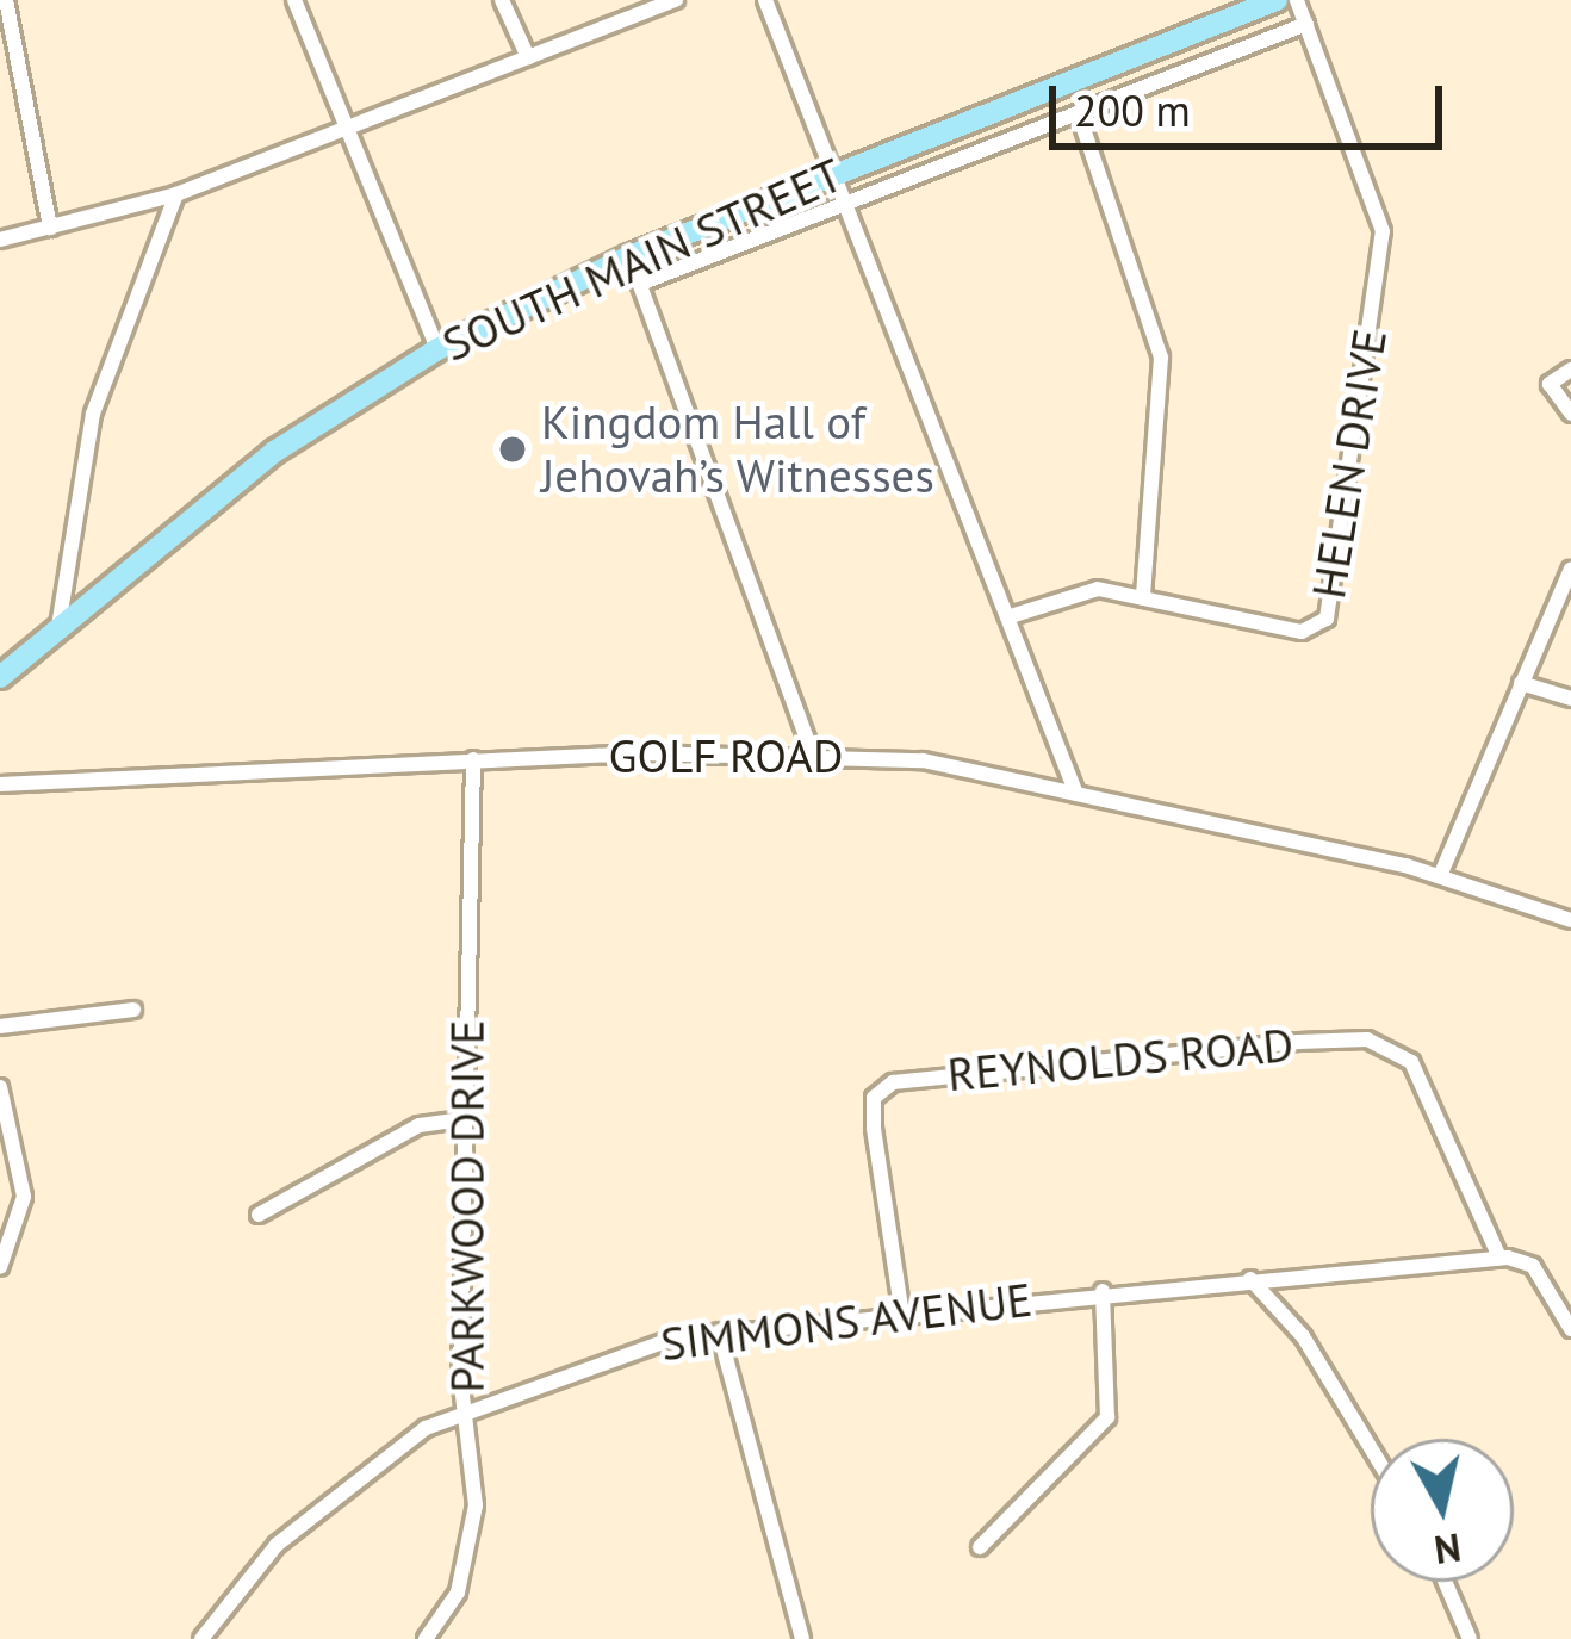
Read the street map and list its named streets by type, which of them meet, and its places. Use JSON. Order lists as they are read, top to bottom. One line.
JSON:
{"streets":{"main road":["SOUTH MAIN STREET"],"street":["HELEN DRIVE","GOLF ROAD","REYNOLDS ROAD","PARKWOOD DRIVE","SIMMONS AVENUE"]},"crossings":[["GOLF ROAD","PARKWOOD DRIVE"],["REYNOLDS ROAD","SIMMONS AVENUE"],["PARKWOOD DRIVE","SIMMONS AVENUE"]],"places":["Kingdom Hall of Jehovah’s Witnesses"],"scale_bar":"200 m","north":"bottom"}
